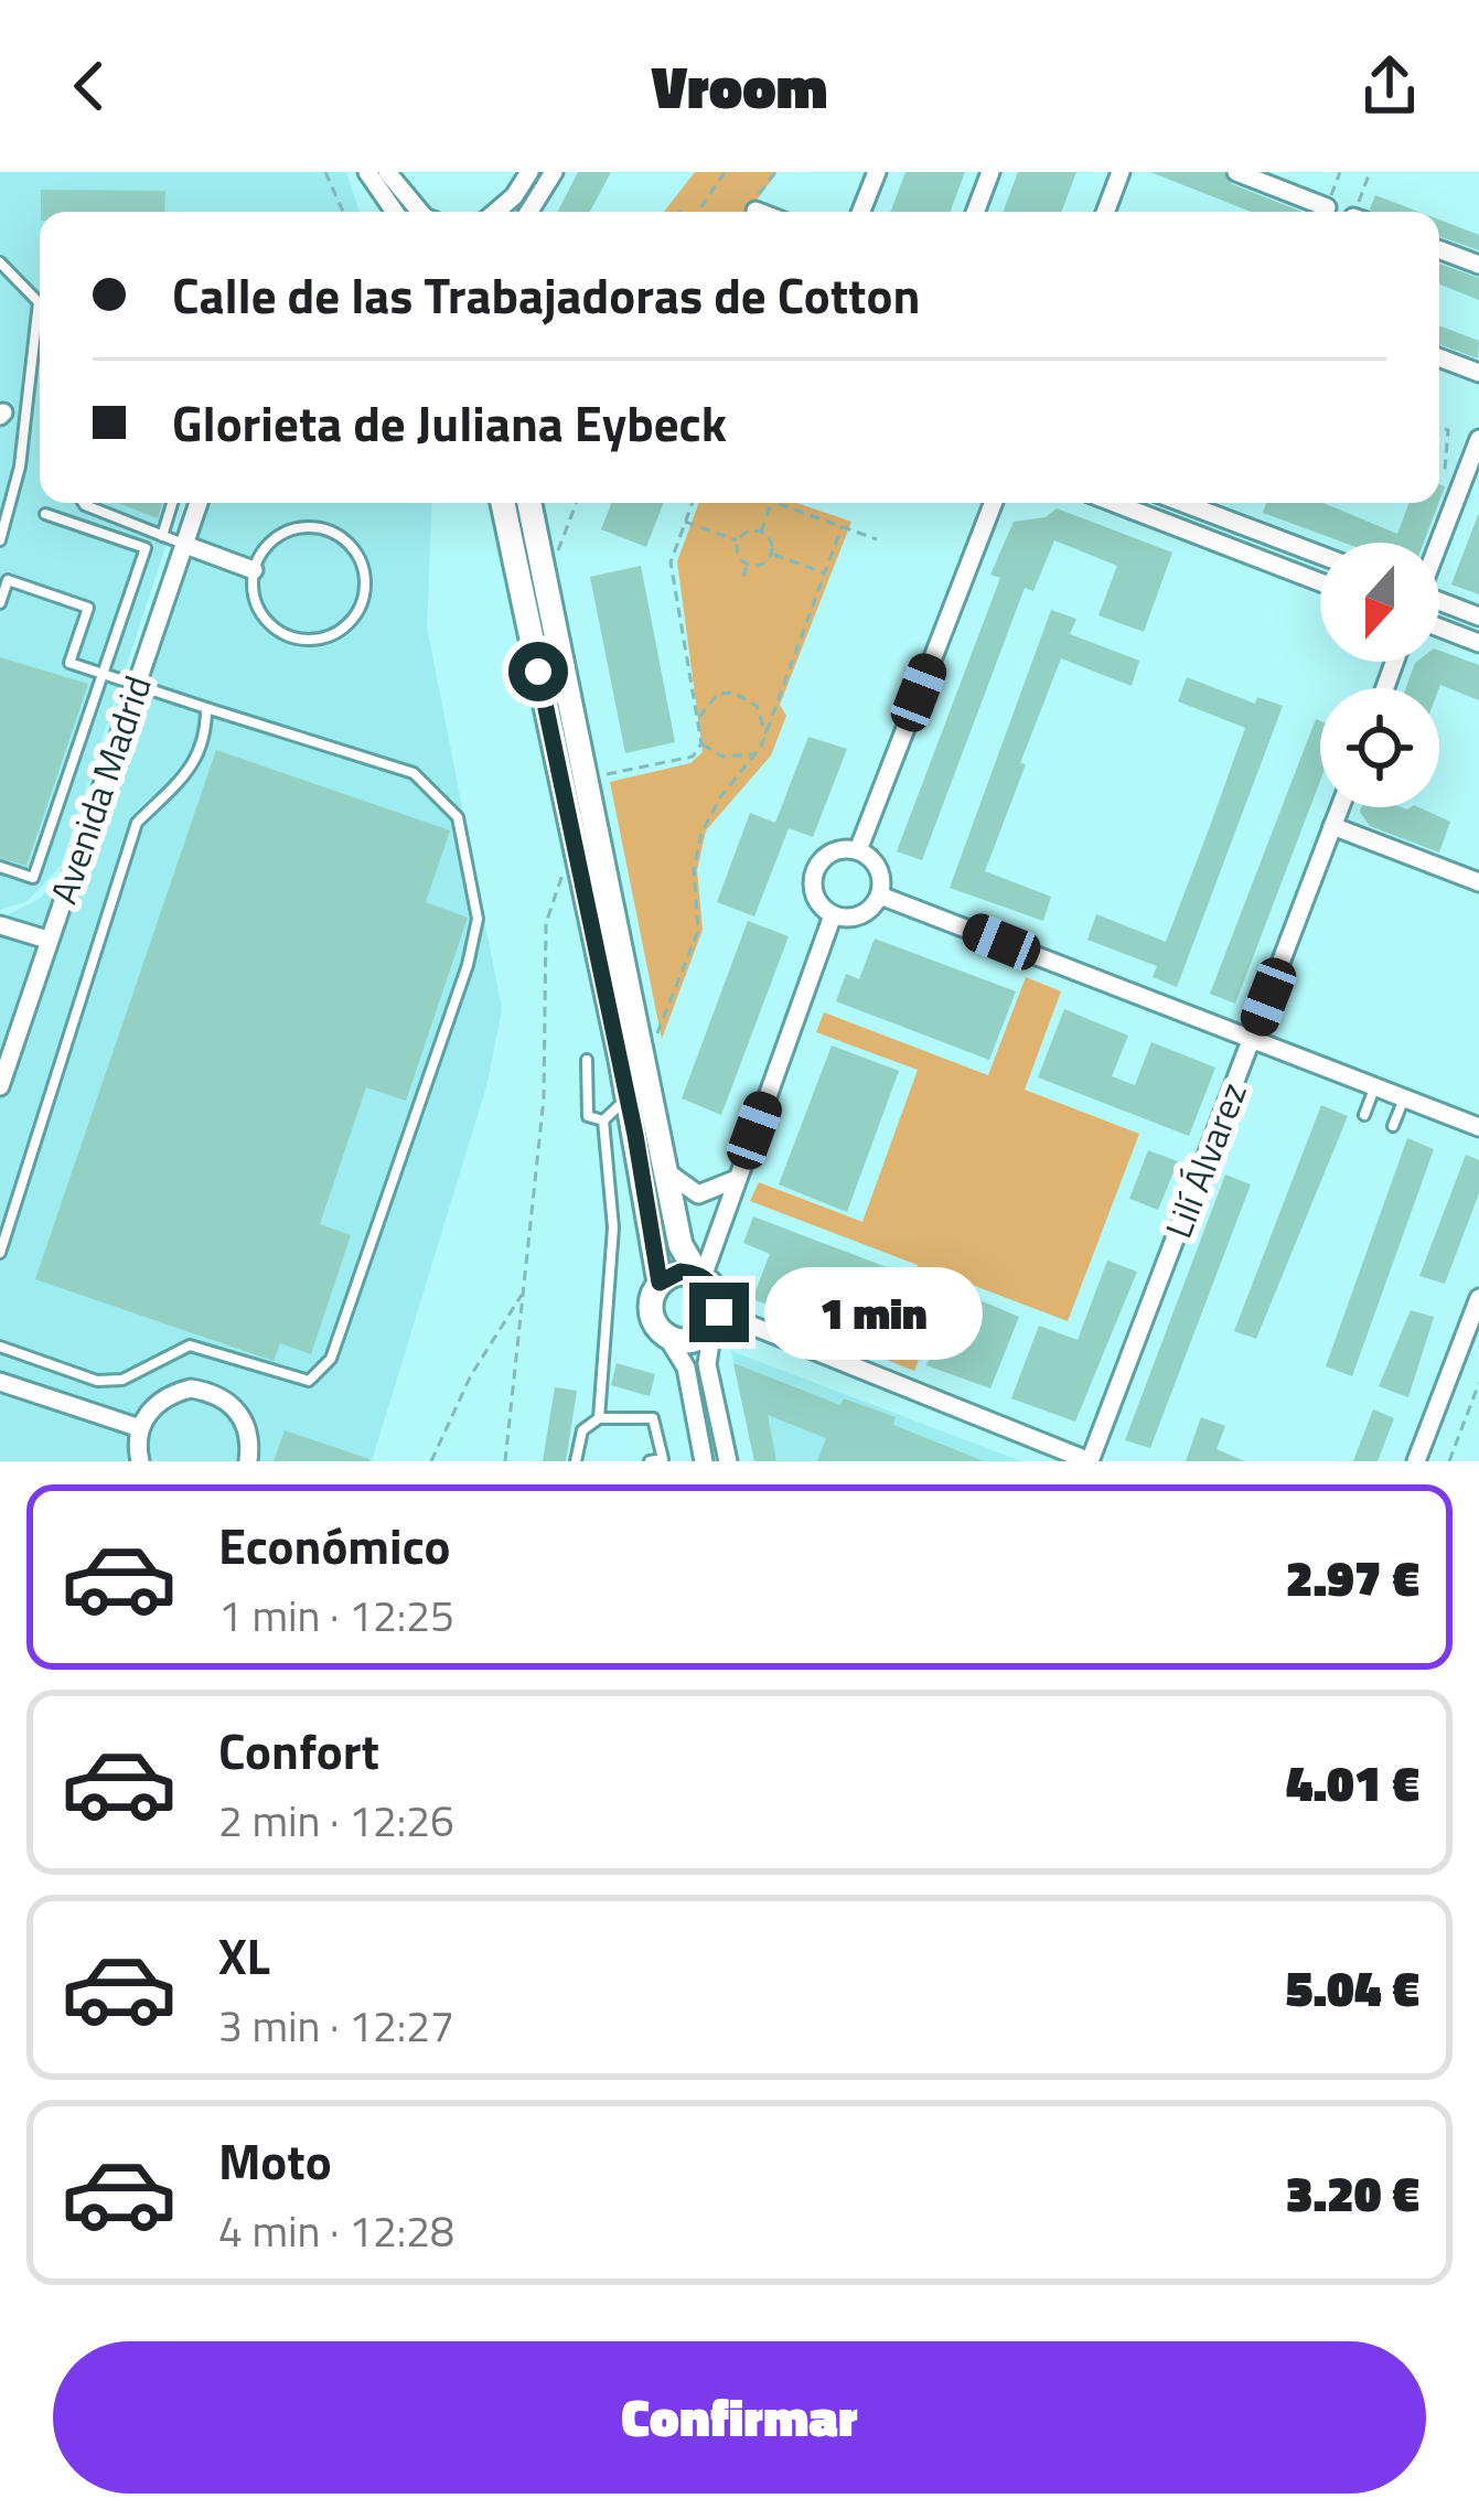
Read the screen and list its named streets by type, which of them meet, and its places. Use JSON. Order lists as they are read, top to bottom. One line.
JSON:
{"streets":{"street":["Avenida Madrid","Lilí Álvarez"]},"north":"bottom","page":{"header":"Vroom","banner":["Calle de las Trabajadoras de Cotton","Glorieta de Juliana Eybeck"],"bubble":"1 min","list":[{"name":"Económico","note":"1 min · 12:25","value":"2.97 €"},{"name":"Confort","note":"2 min · 12:26","value":"4.01 €"},{"name":"XL","note":"3 min · 12:27","value":"5.04 €"},{"name":"Moto","note":"4 min · 12:28","value":"3.20 €"}],"buttons":"Confirmar"}}
